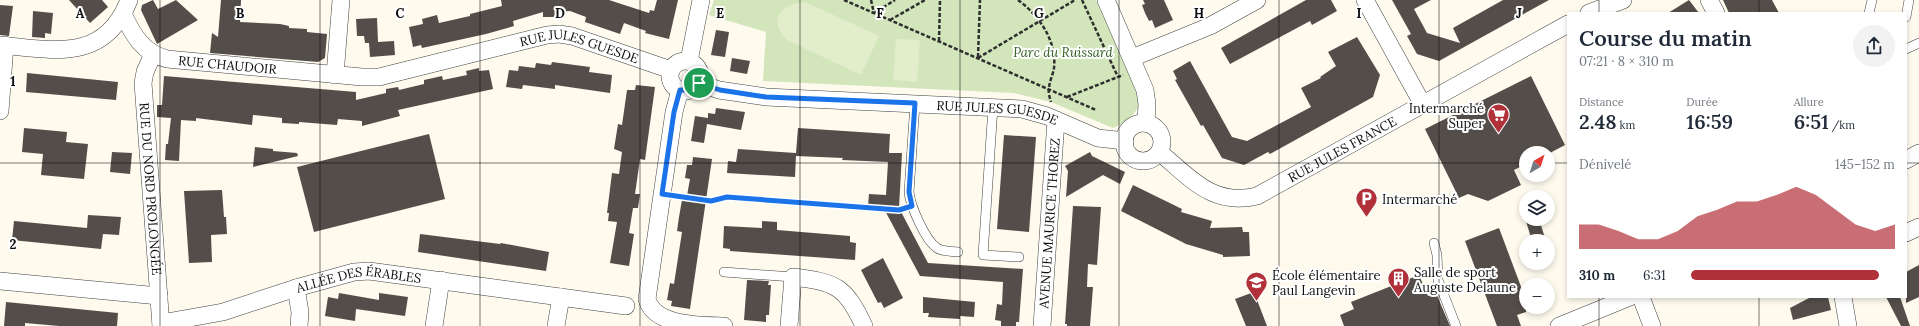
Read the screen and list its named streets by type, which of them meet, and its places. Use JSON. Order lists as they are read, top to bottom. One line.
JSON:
{"streets":{"street":["RUE JULES GUESDE","RUE CHAUDOIR","RUE JULES FRANCE","RUE DU NORD PROLONGÉE","AVENUE MAURICE THOREZ","ALLÉE DES ÉRABLES"]},"crossings":[["RUE JULES GUESDE","RUE CHAUDOIR"],["RUE JULES GUESDE","RUE JULES FRANCE"],["RUE JULES GUESDE","AVENUE MAURICE THOREZ"],["RUE CHAUDOIR","RUE DU NORD PROLONGÉE"],["RUE DU NORD PROLONGÉE","ALLÉE DES ÉRABLES"]],"parks":["Parc du Ruissard"],"places":{"supermarket":["Intermarché Super"],"parking":["Intermarché"],"building":["Salle de sport Auguste Delaune"],"school or university":["École élémentaire Paul Langevin"]},"north":"top right","page":{"heading":["Course du matin","07:21 · 8 × 310 m"],"stats":[["Distance","2.48 km"],["Durée","16:59"],["Allure","6:51 /km"]],"map_buttons":["+","−"],"chart":["Dénivelé","145–152 m"],"list":[{"name":"310 m","note":"6:31"}]},"grid":{"columns":["A","B","C","D","E","F","G","H","I","J"],"rows":["1","2"]}}
